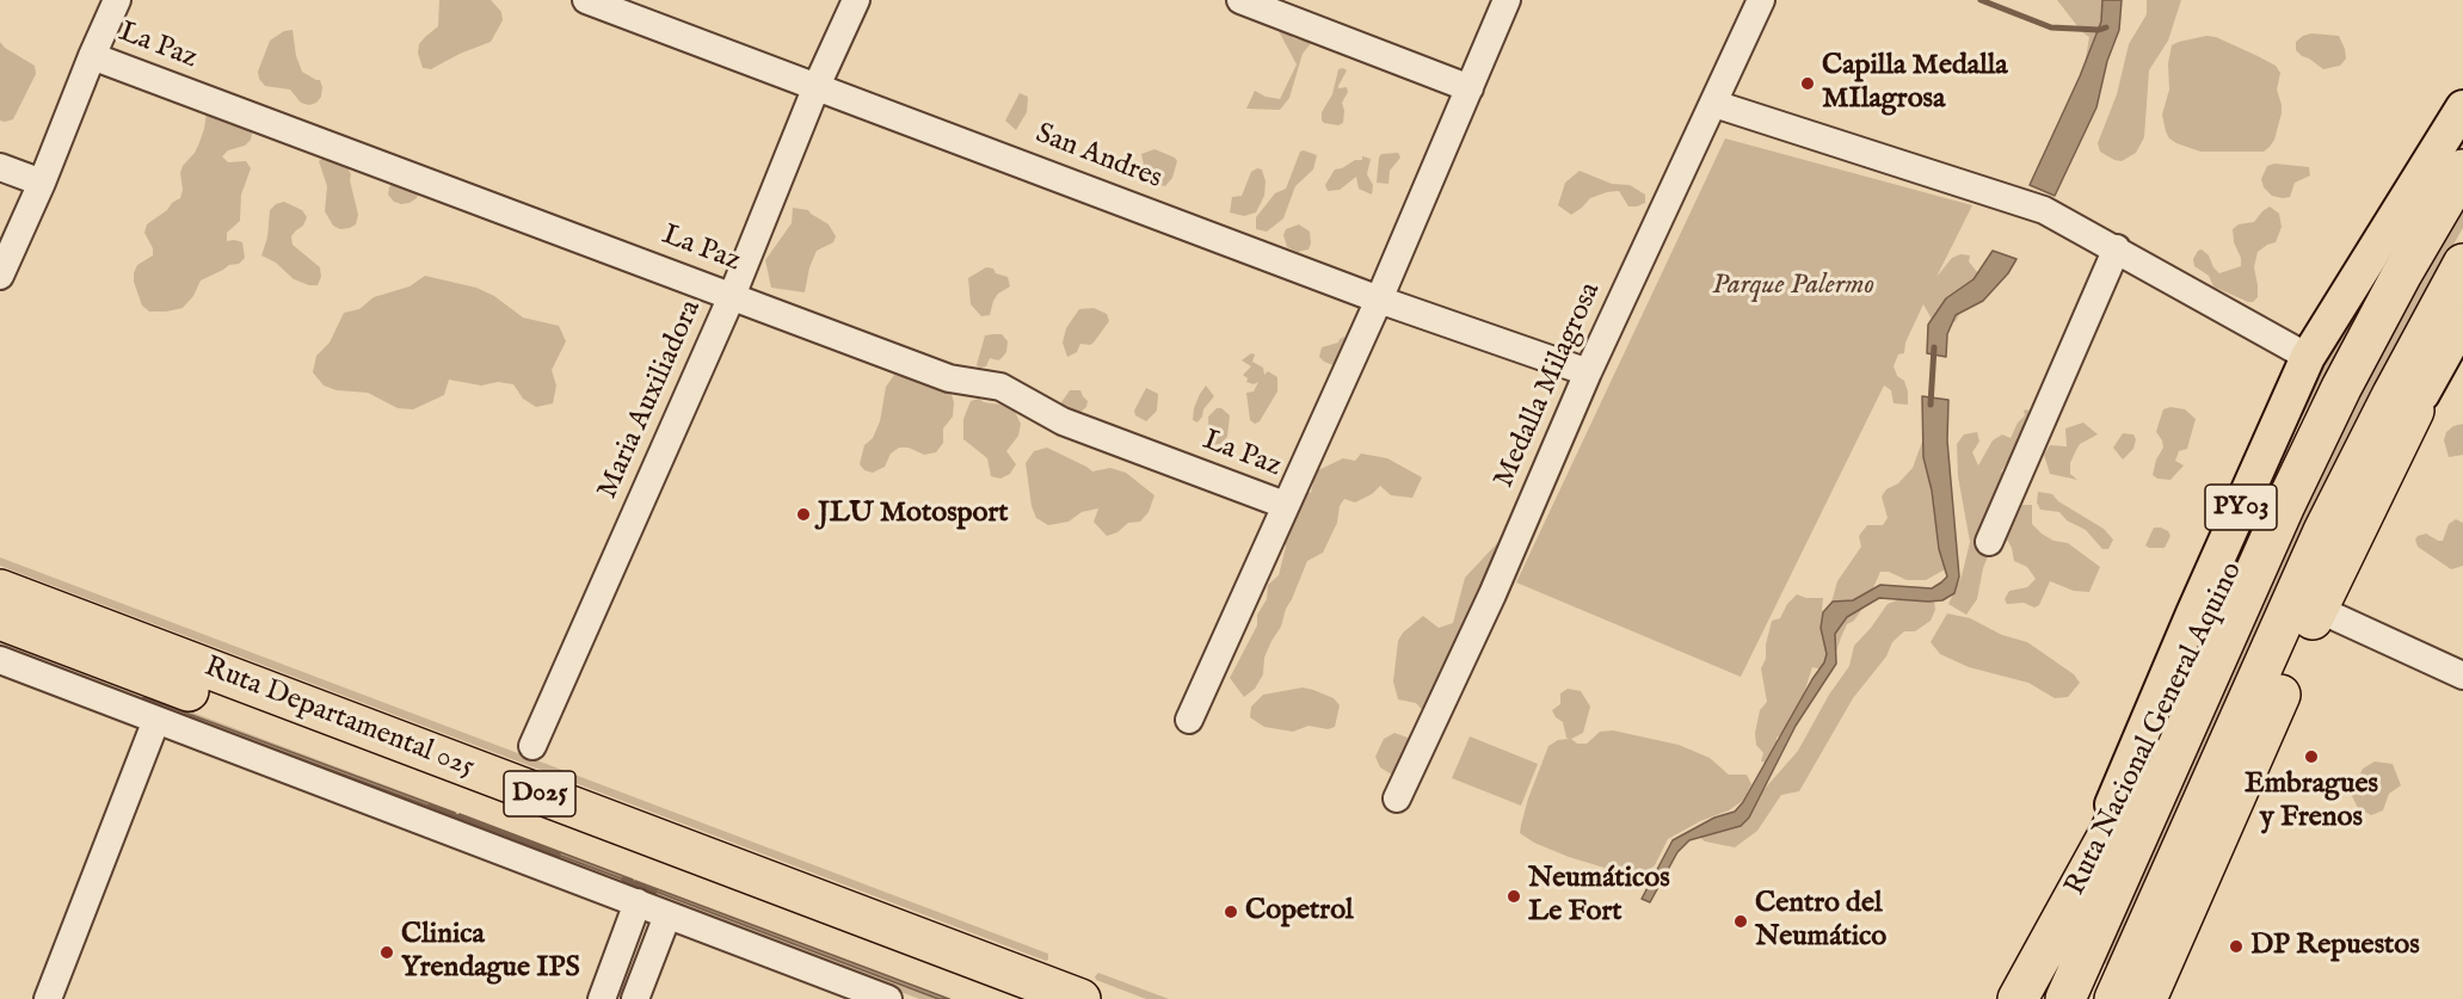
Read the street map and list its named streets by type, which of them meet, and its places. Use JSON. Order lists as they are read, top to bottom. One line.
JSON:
{"streets":{"highway":["PY03","Ruta Departamental 025","Ruta Nacional General Aquino","D025"],"street":["La Paz","San Andres","Medalla Milagrosa","Maria Auxiliadora"]},"crossings":[["La Paz","Maria Auxiliadora"],["San Andres","Medalla Milagrosa"],["San Andres","Maria Auxiliadora"],["PY03","Ruta Nacional General Aquino"]],"parks":["Parque Palermo"],"places":["Capilla Medalla MIlagrosa","JLU Motosport","Embragues y Frenos","Neumáticos Le Fort","Copetrol","Centro del Neumático","DP Repuestos","Clinica Yrendague IPS"]}
